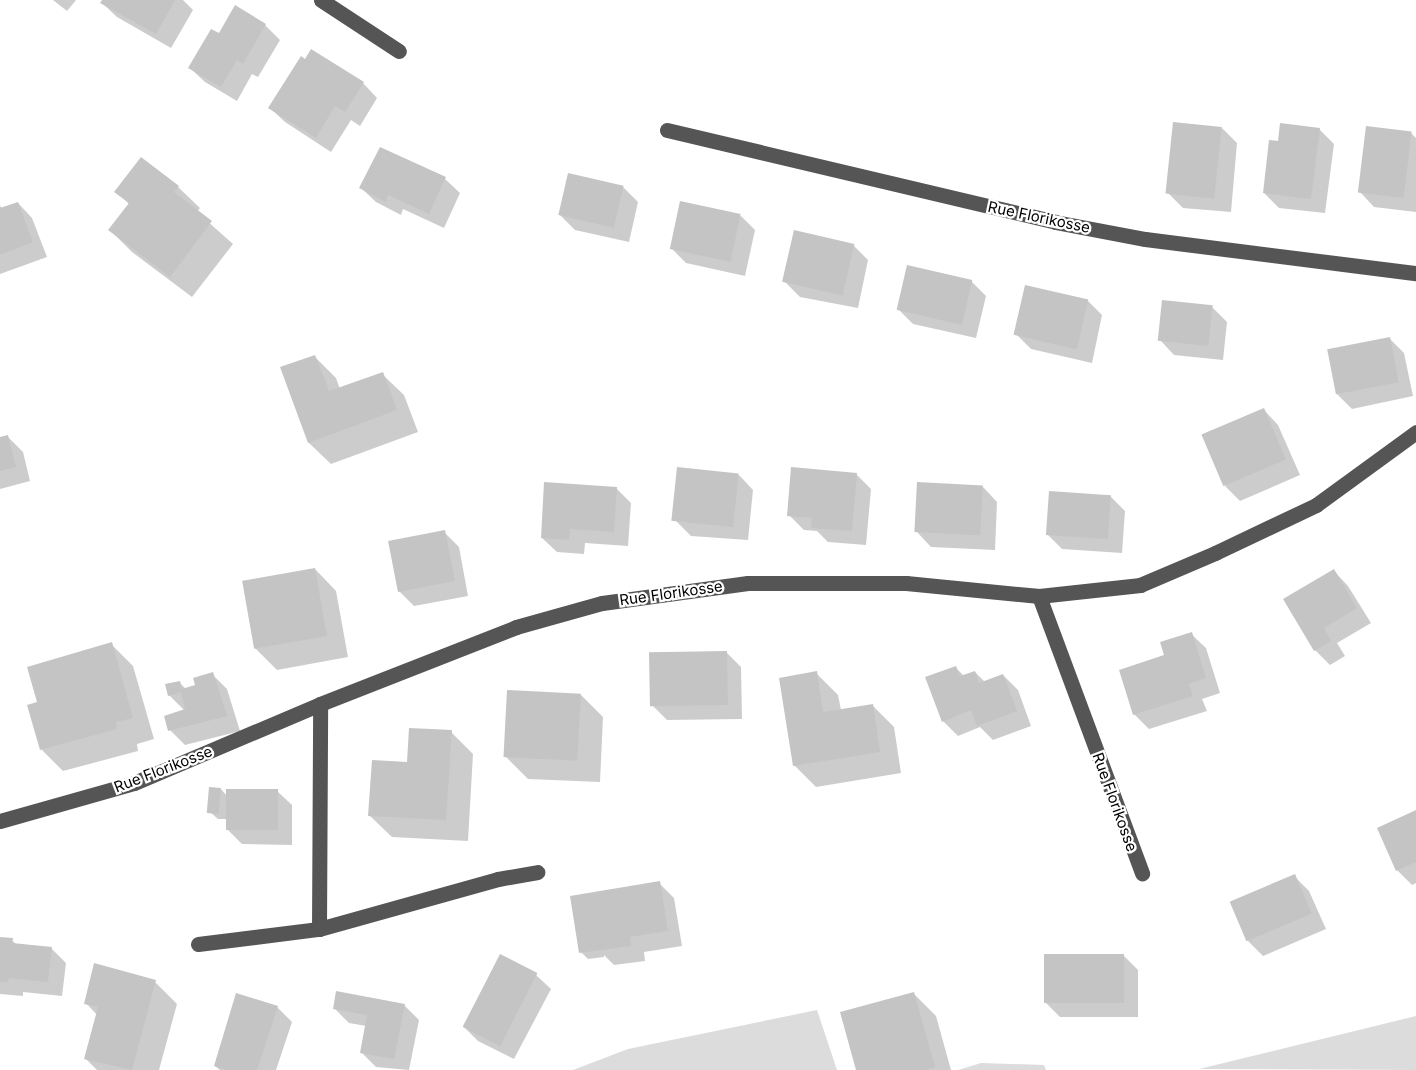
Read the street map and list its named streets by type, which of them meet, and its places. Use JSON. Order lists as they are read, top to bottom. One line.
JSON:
{"streets":{"street":["Rue Florikosse"]}}
